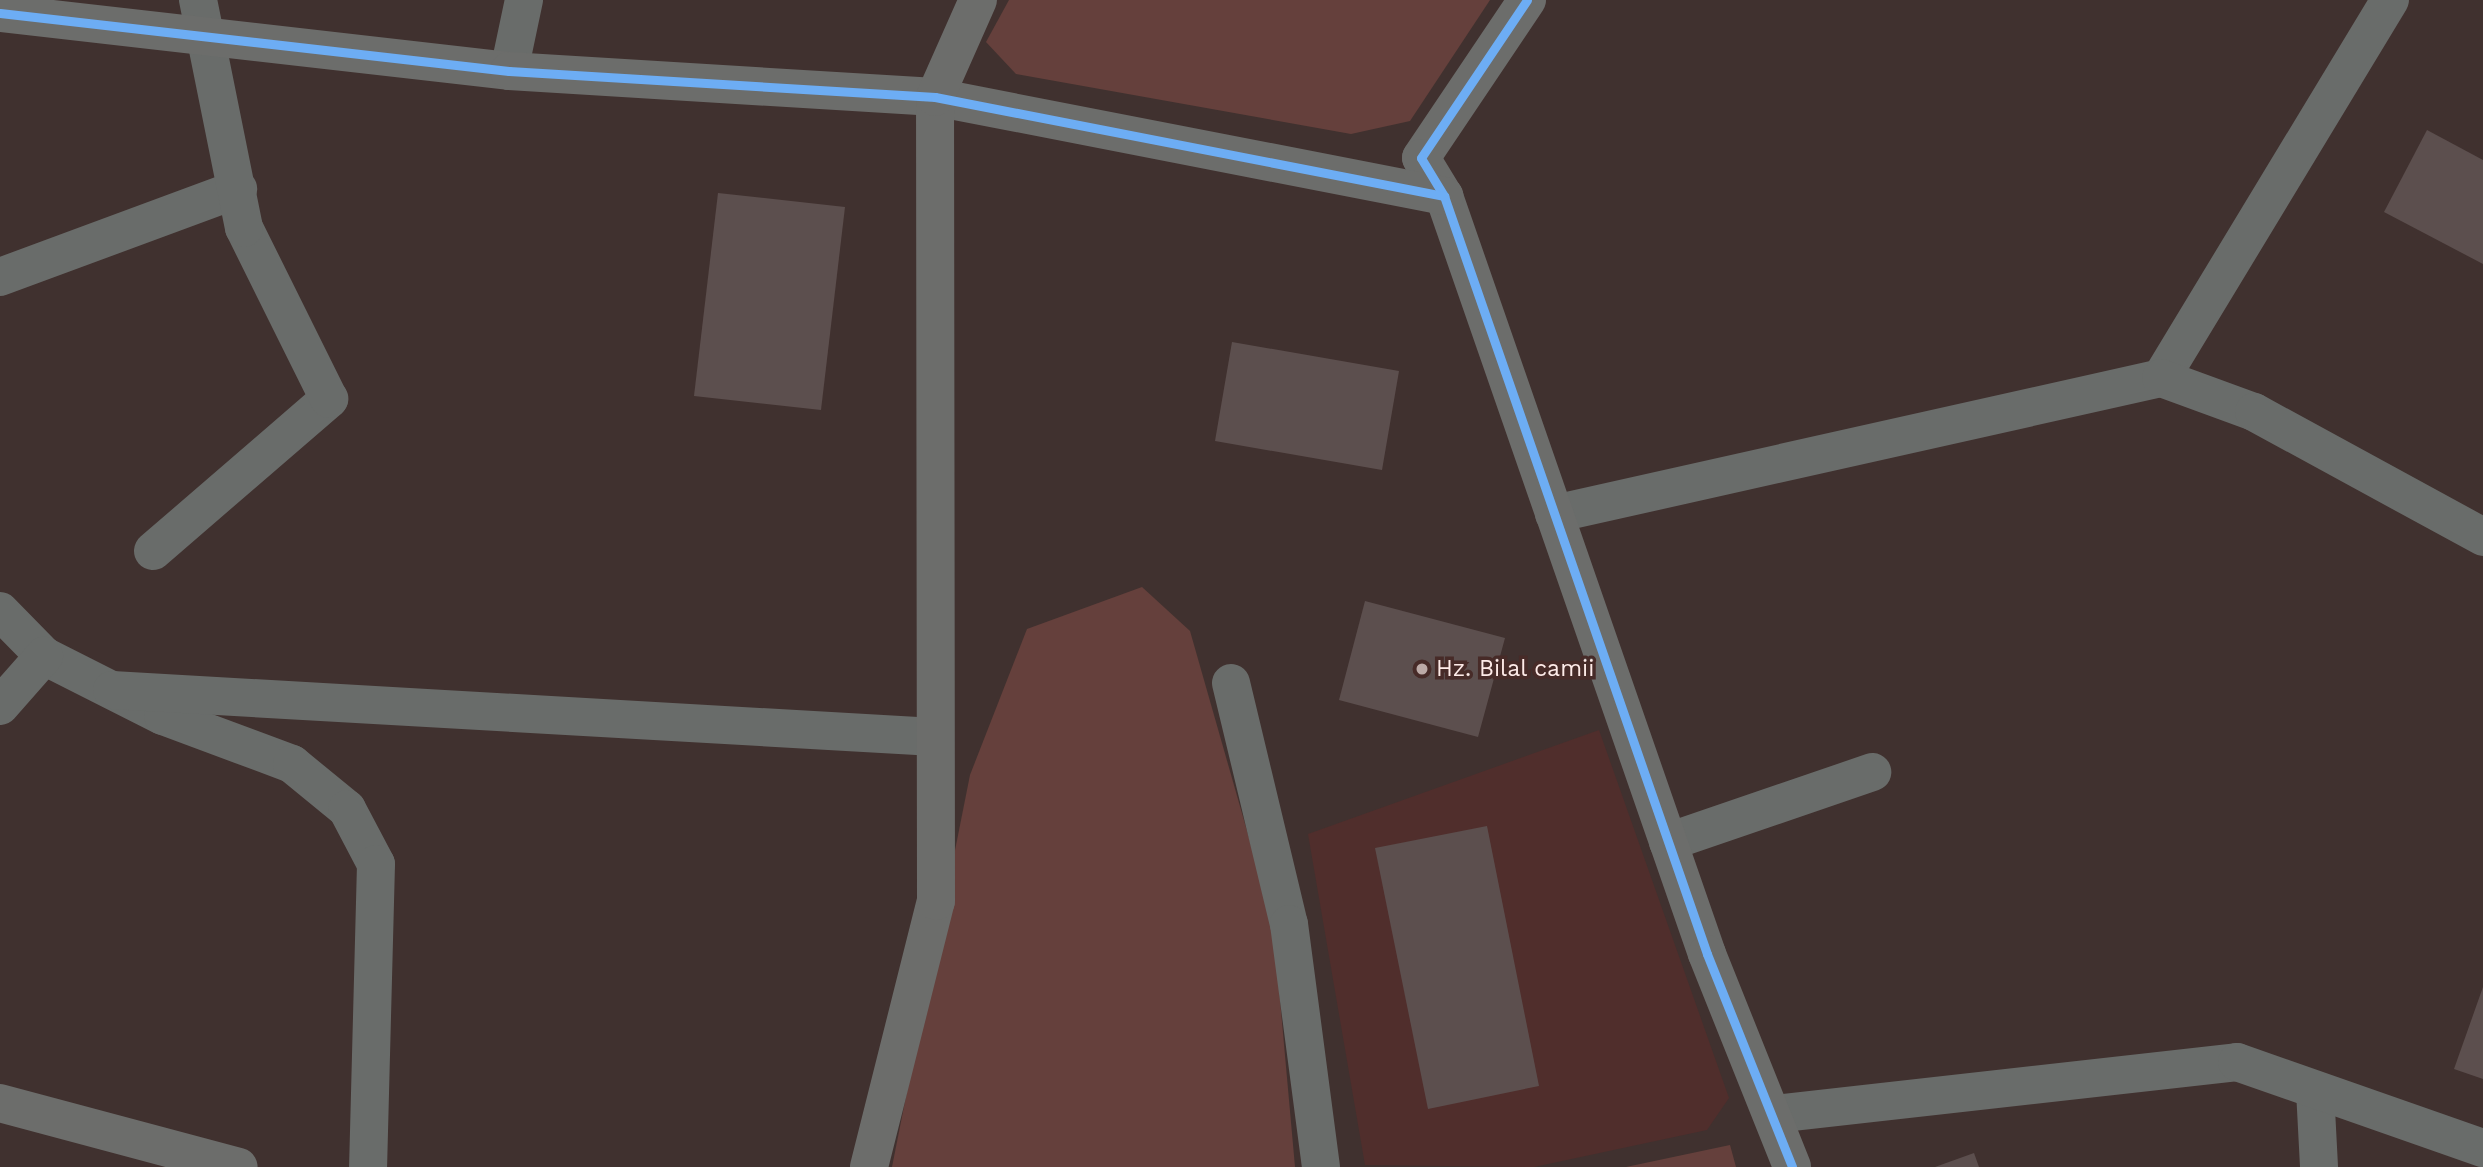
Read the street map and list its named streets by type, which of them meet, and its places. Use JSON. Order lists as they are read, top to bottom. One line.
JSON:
{"places":["Hz. Bilal camii"]}
